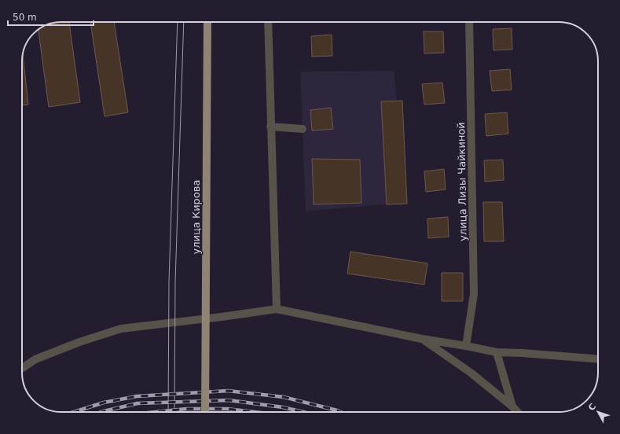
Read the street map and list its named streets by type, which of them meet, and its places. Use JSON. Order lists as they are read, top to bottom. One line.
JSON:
{"streets":{"main road":["улица Кирова"],"street":["улица Лизы Чайкиной"]},"scale_bar":"50 m","north":"top left"}
